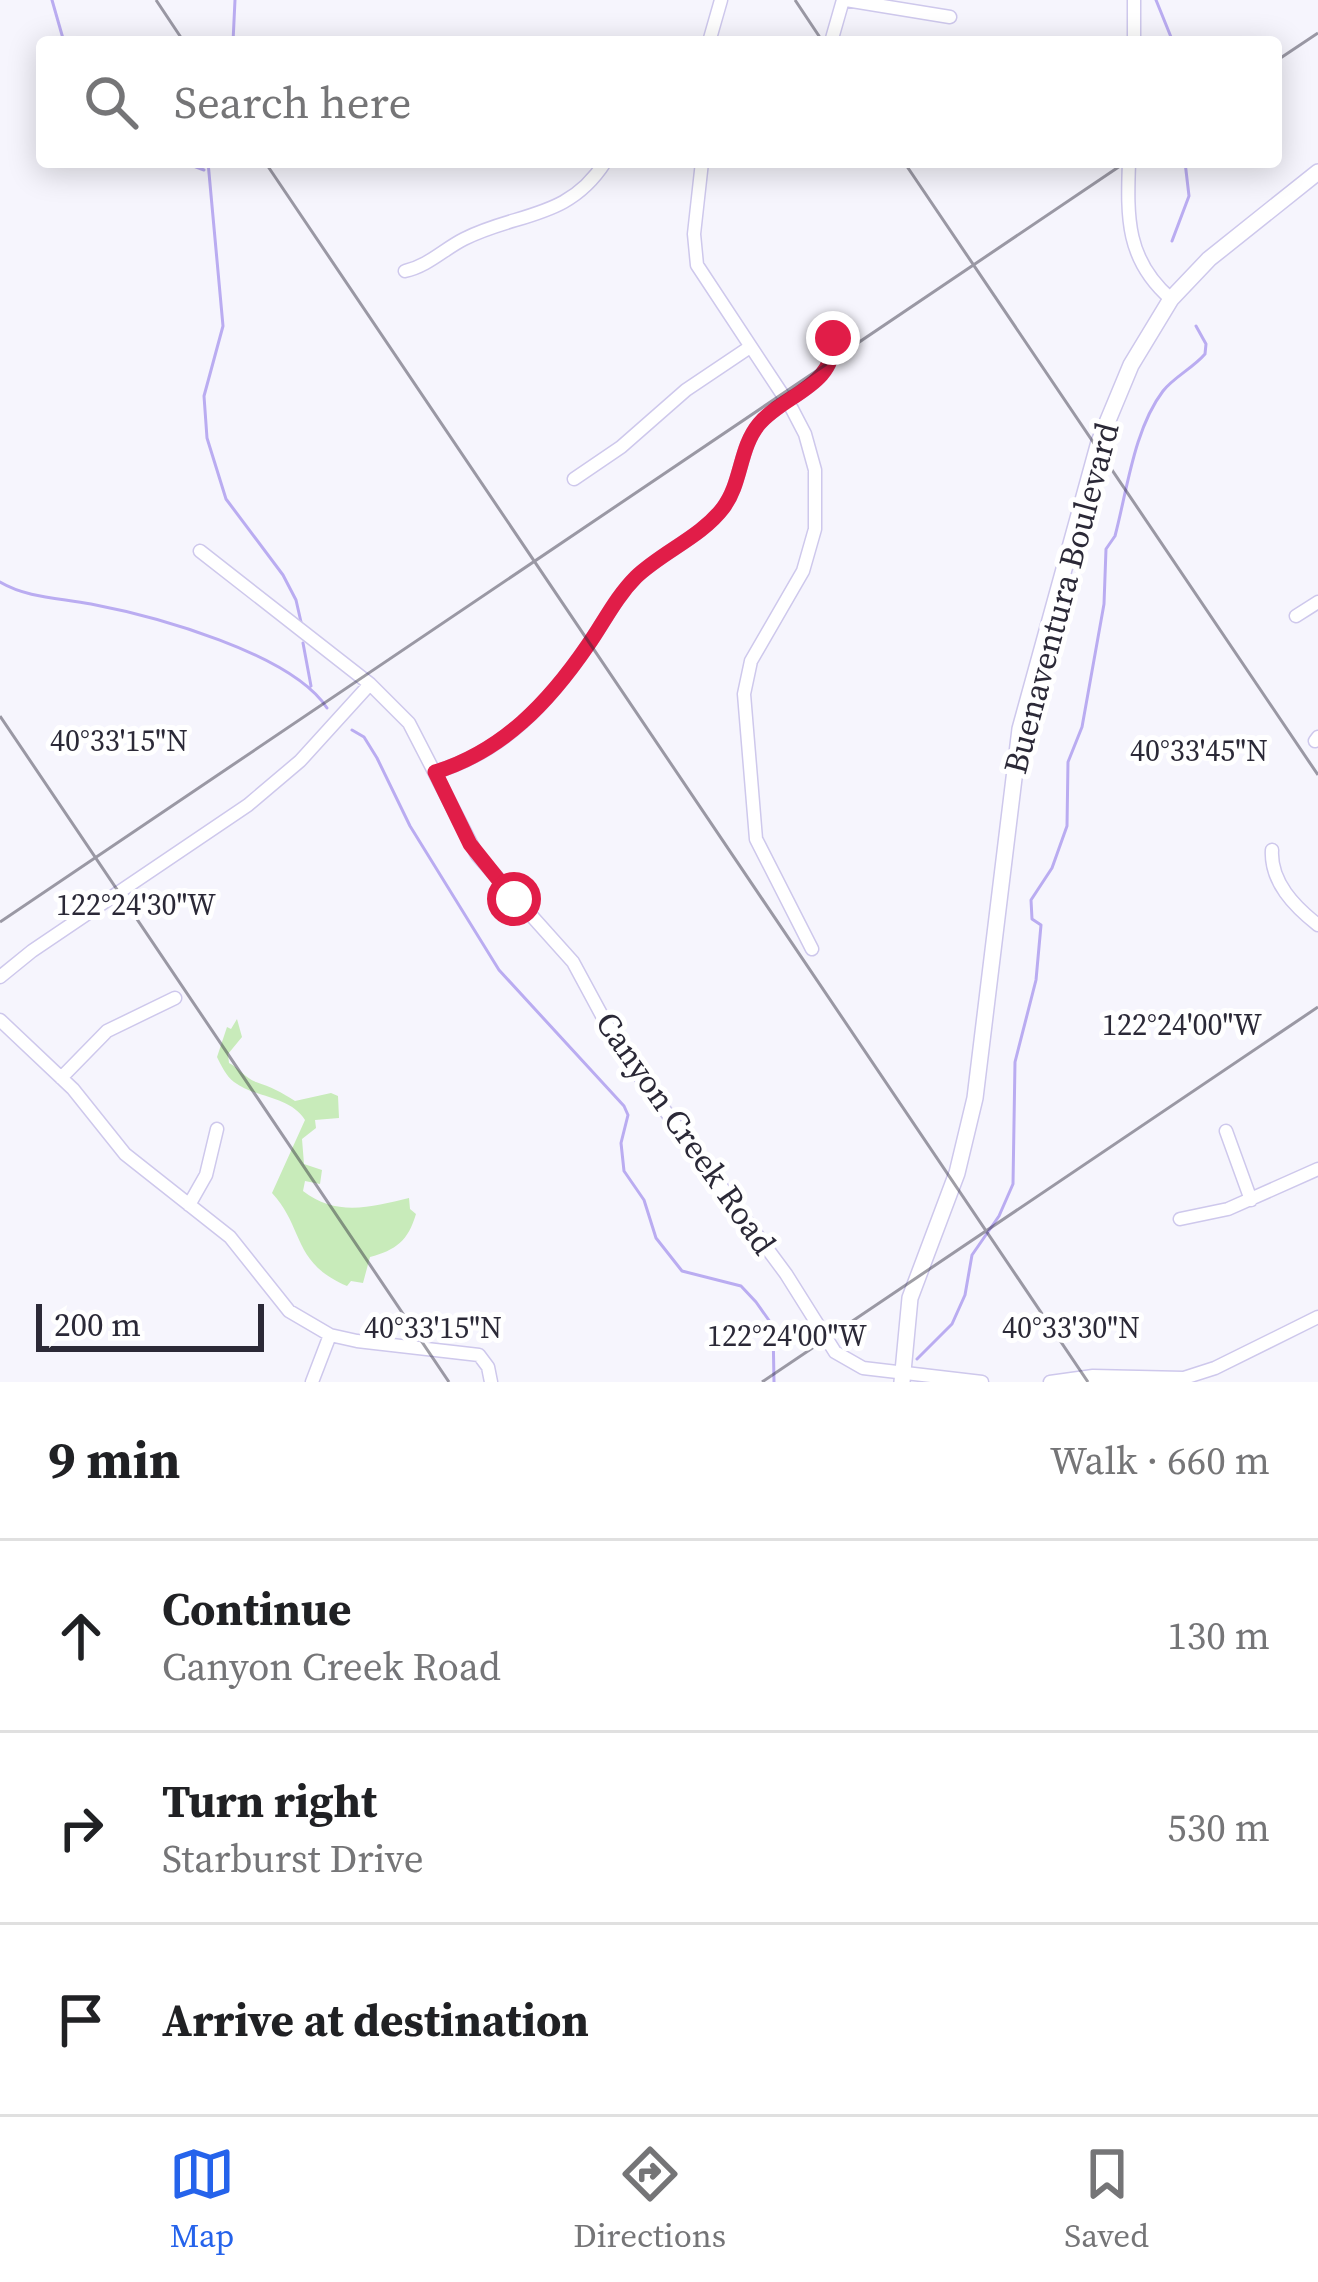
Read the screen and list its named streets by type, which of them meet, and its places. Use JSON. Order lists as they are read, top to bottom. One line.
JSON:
{"streets":{"main road":["Buenaventura Boulevard"],"street":["Canyon Creek Road"]},"crossings":[["Buenaventura Boulevard","Canyon Creek Road"]],"scale_bar":"200 m","page":{"search":"Search here","scale":"200 m","heading":["9 min","Walk · 660 m"],"list":[["Continue","Canyon Creek Road","130 m"],["Turn right","Starburst Drive","530 m"],"Arrive at destination"],"nav":["Map","Directions","Saved"]},"coordinates":["40°33'15\"N","40°33'45\"N","122°24'30\"W","122°24'00\"W","40°33'30\"N"]}
